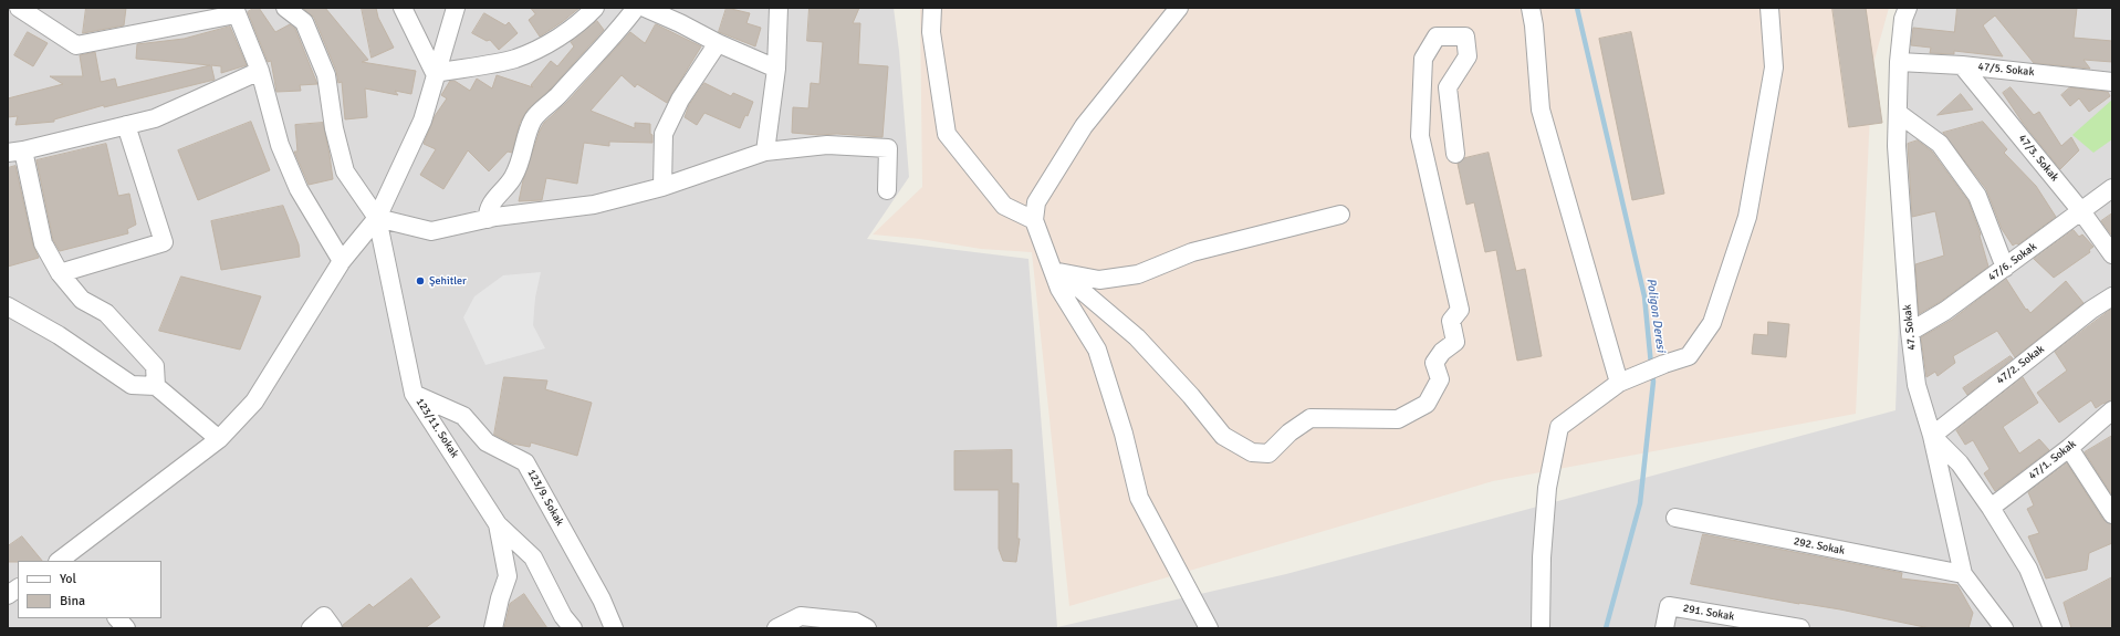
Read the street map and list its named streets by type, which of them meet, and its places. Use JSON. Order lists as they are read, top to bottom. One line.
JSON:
{"streets":{"street":["47/5. Sokak","47/3. Sokak","47/6. Sokak","47. Sokak","47/2. Sokak","123/11. Sokak","47/1. Sokak","123/9. Sokak","292. Sokak","291. Sokak"]},"crossings":[["47/5. Sokak","47/3. Sokak"],["47/5. Sokak","47. Sokak"],["47/3. Sokak","47/6. Sokak"],["47/6. Sokak","47. Sokak"],["47. Sokak","47/2. Sokak"],["47. Sokak","292. Sokak"],["123/11. Sokak","123/9. Sokak"]],"water":["Poligon Deresi"],"places":["Şehitler"],"legend":["Yol","Bina"]}
